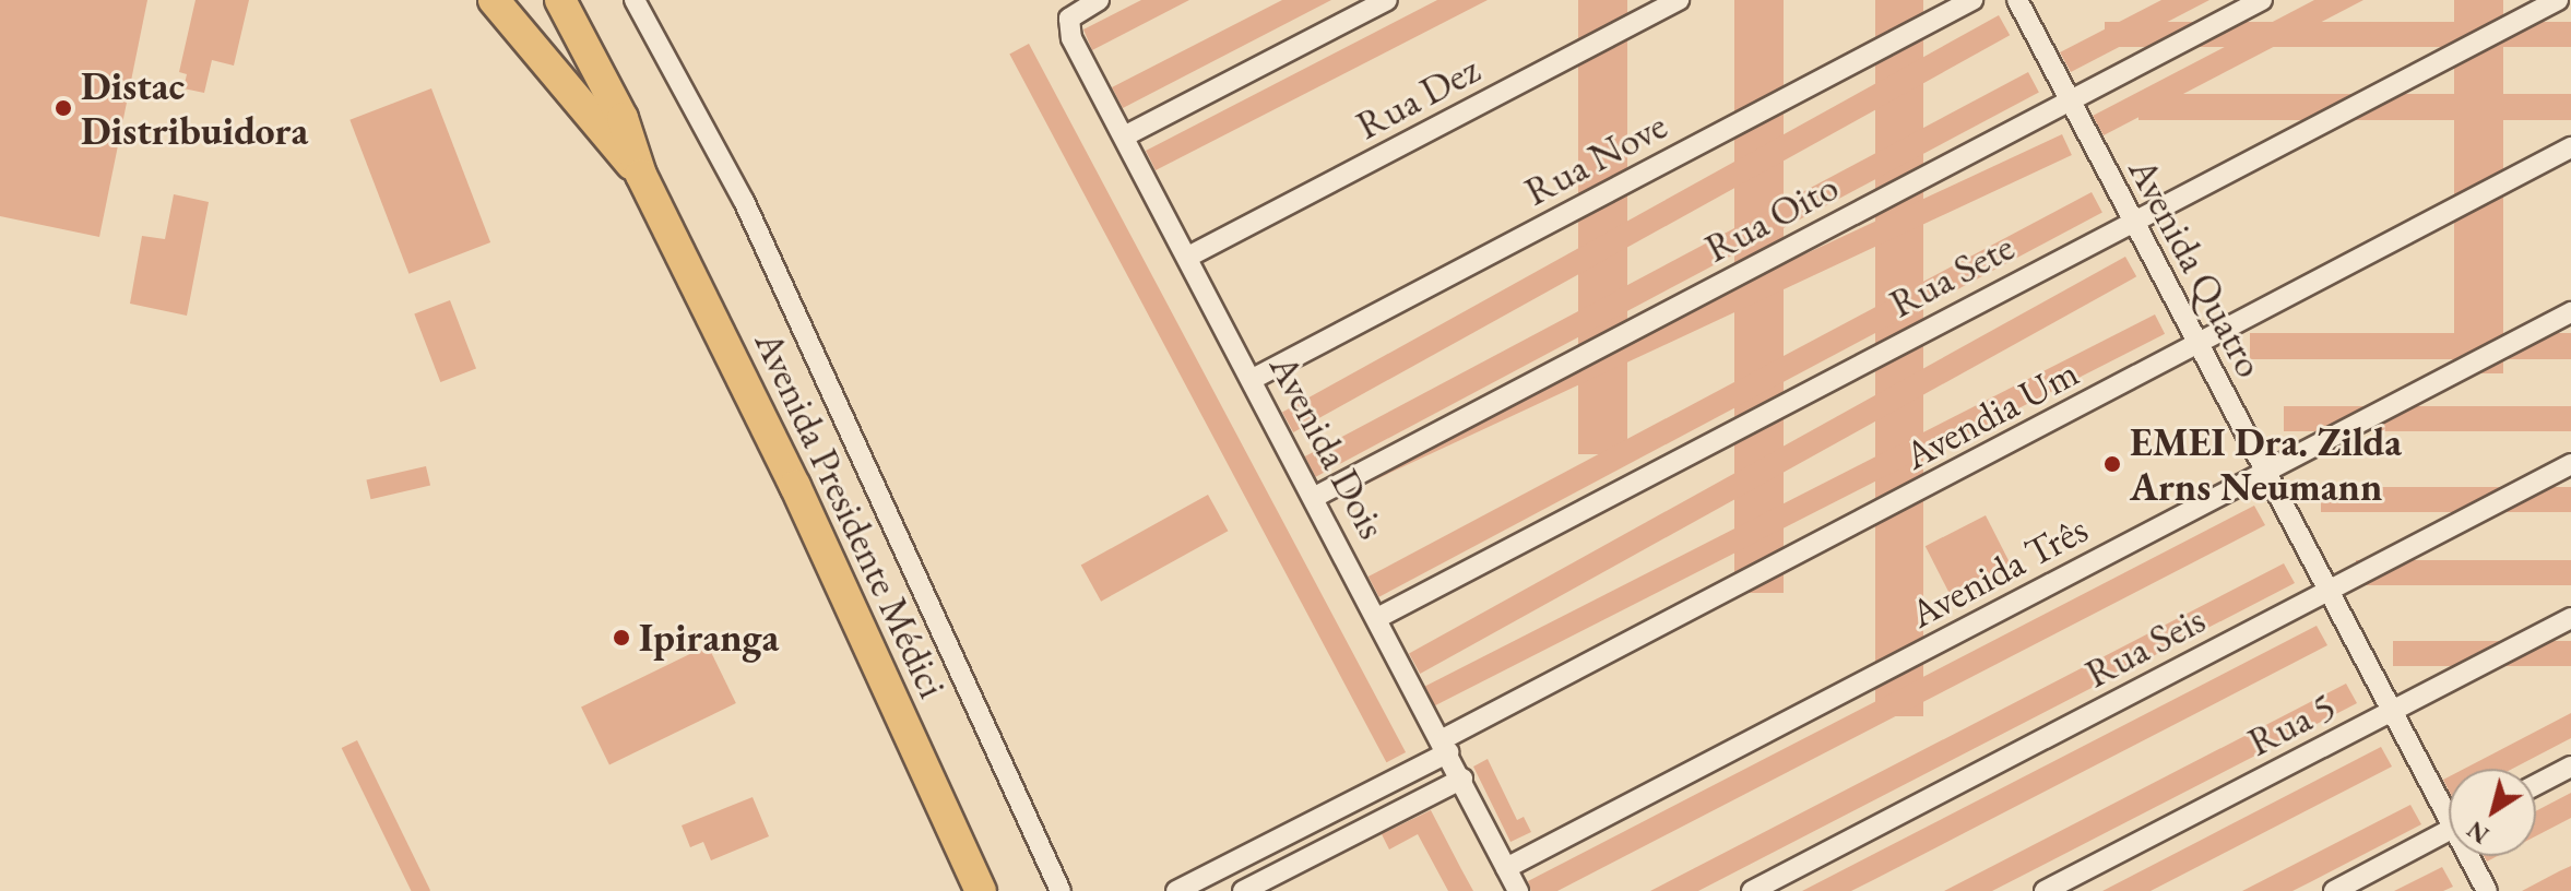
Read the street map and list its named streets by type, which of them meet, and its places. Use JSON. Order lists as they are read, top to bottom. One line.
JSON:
{"streets":{"main road":["Avenida Presidente Médici"],"street":["Rua Dez","Rua Nove","Rua Oito","Avenida Quatro","Rua Sete","Avendia Um","Avenida Dois","Avenida Três","Rua Seis","Rua 5"]},"crossings":[["Rua Dez","Avenida Dois"],["Rua Nove","Avenida Dois"],["Rua Oito","Avenida Quatro"],["Rua Oito","Avenida Dois"],["Avenida Quatro","Rua Sete"],["Avenida Quatro","Avendia Um"],["Avenida Quatro","Avenida Três"],["Avenida Quatro","Rua Seis"],["Avenida Quatro","Rua 5"],["Rua Sete","Avenida Dois"],["Avendia Um","Avenida Dois"],["Avenida Dois","Avenida Três"]],"places":["Distac Distribuidora","EMEI Dra. Zilda Arns Neumann","Ipiranga"],"north":"bottom left"}
